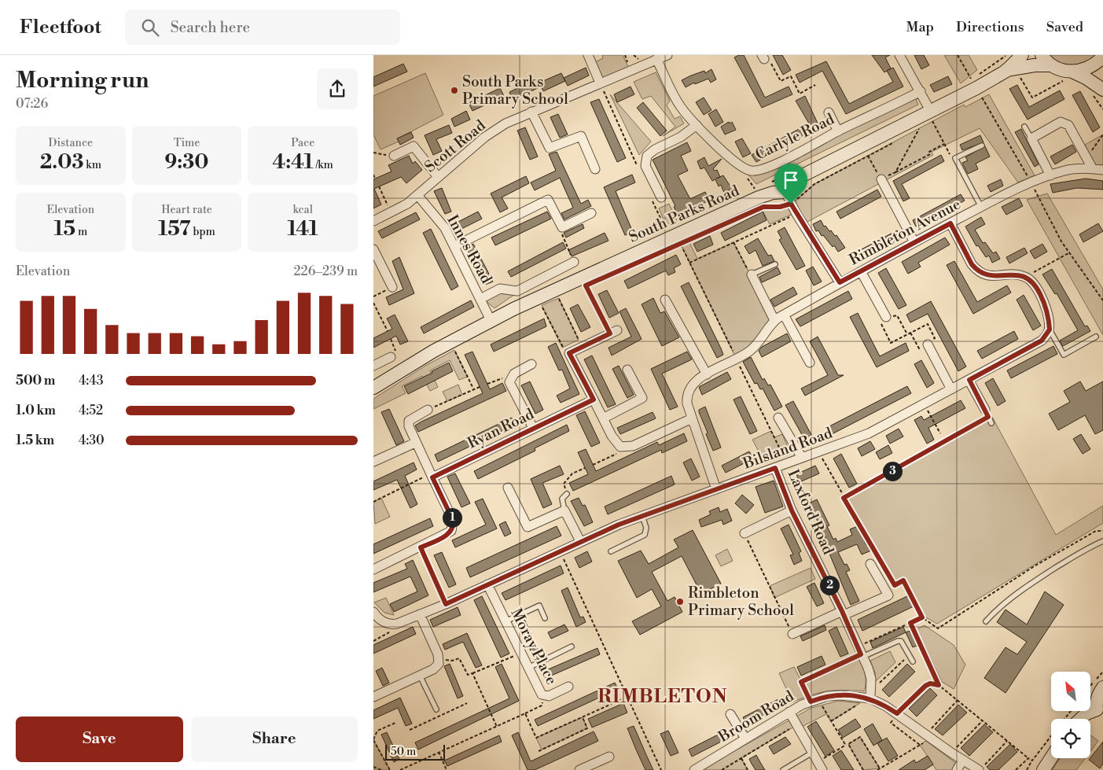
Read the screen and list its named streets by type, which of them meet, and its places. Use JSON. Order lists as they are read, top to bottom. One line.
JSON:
{"streets":{"street":["Carlyle Road","Scott Road","South Parks Road","Rimbleton Avenue","Innes Road","Ryan Road","Bilsland Road","Laxford Road","Moray Place","Broom Road"]},"crossings":[["Carlyle Road","Scott Road"],["Scott Road","Innes Road"],["South Parks Road","Innes Road"],["Rimbleton Avenue","Bilsland Road"],["Bilsland Road","Laxford Road"],["Bilsland Road","Moray Place"],["Laxford Road","Broom Road"]],"districts":["RIMBLETON"],"places":["South Parks Primary School","Rimbleton Primary School"],"scale_bar":"50 m","north":"top left","page":{"header":"Fleetfoot","search":"Search here","nav":["Map","Directions","Saved"],"heading":["Morning run","07:26"],"stats":[["Distance","2.03 km"],["Time","9:30"],["Pace","4:41 /km"],["Elevation","15 m"],["Heart rate","157 bpm"],["kcal","141"]],"chart":["Elevation","226–239 m"],"list":[{"name":"500 m","note":"4:43"},{"name":"1.0 km","note":"4:52"},{"name":"1.5 km","note":"4:30"}],"pins":["3","1","2"],"buttons":["Save","Share"],"scale":"50 m"}}
